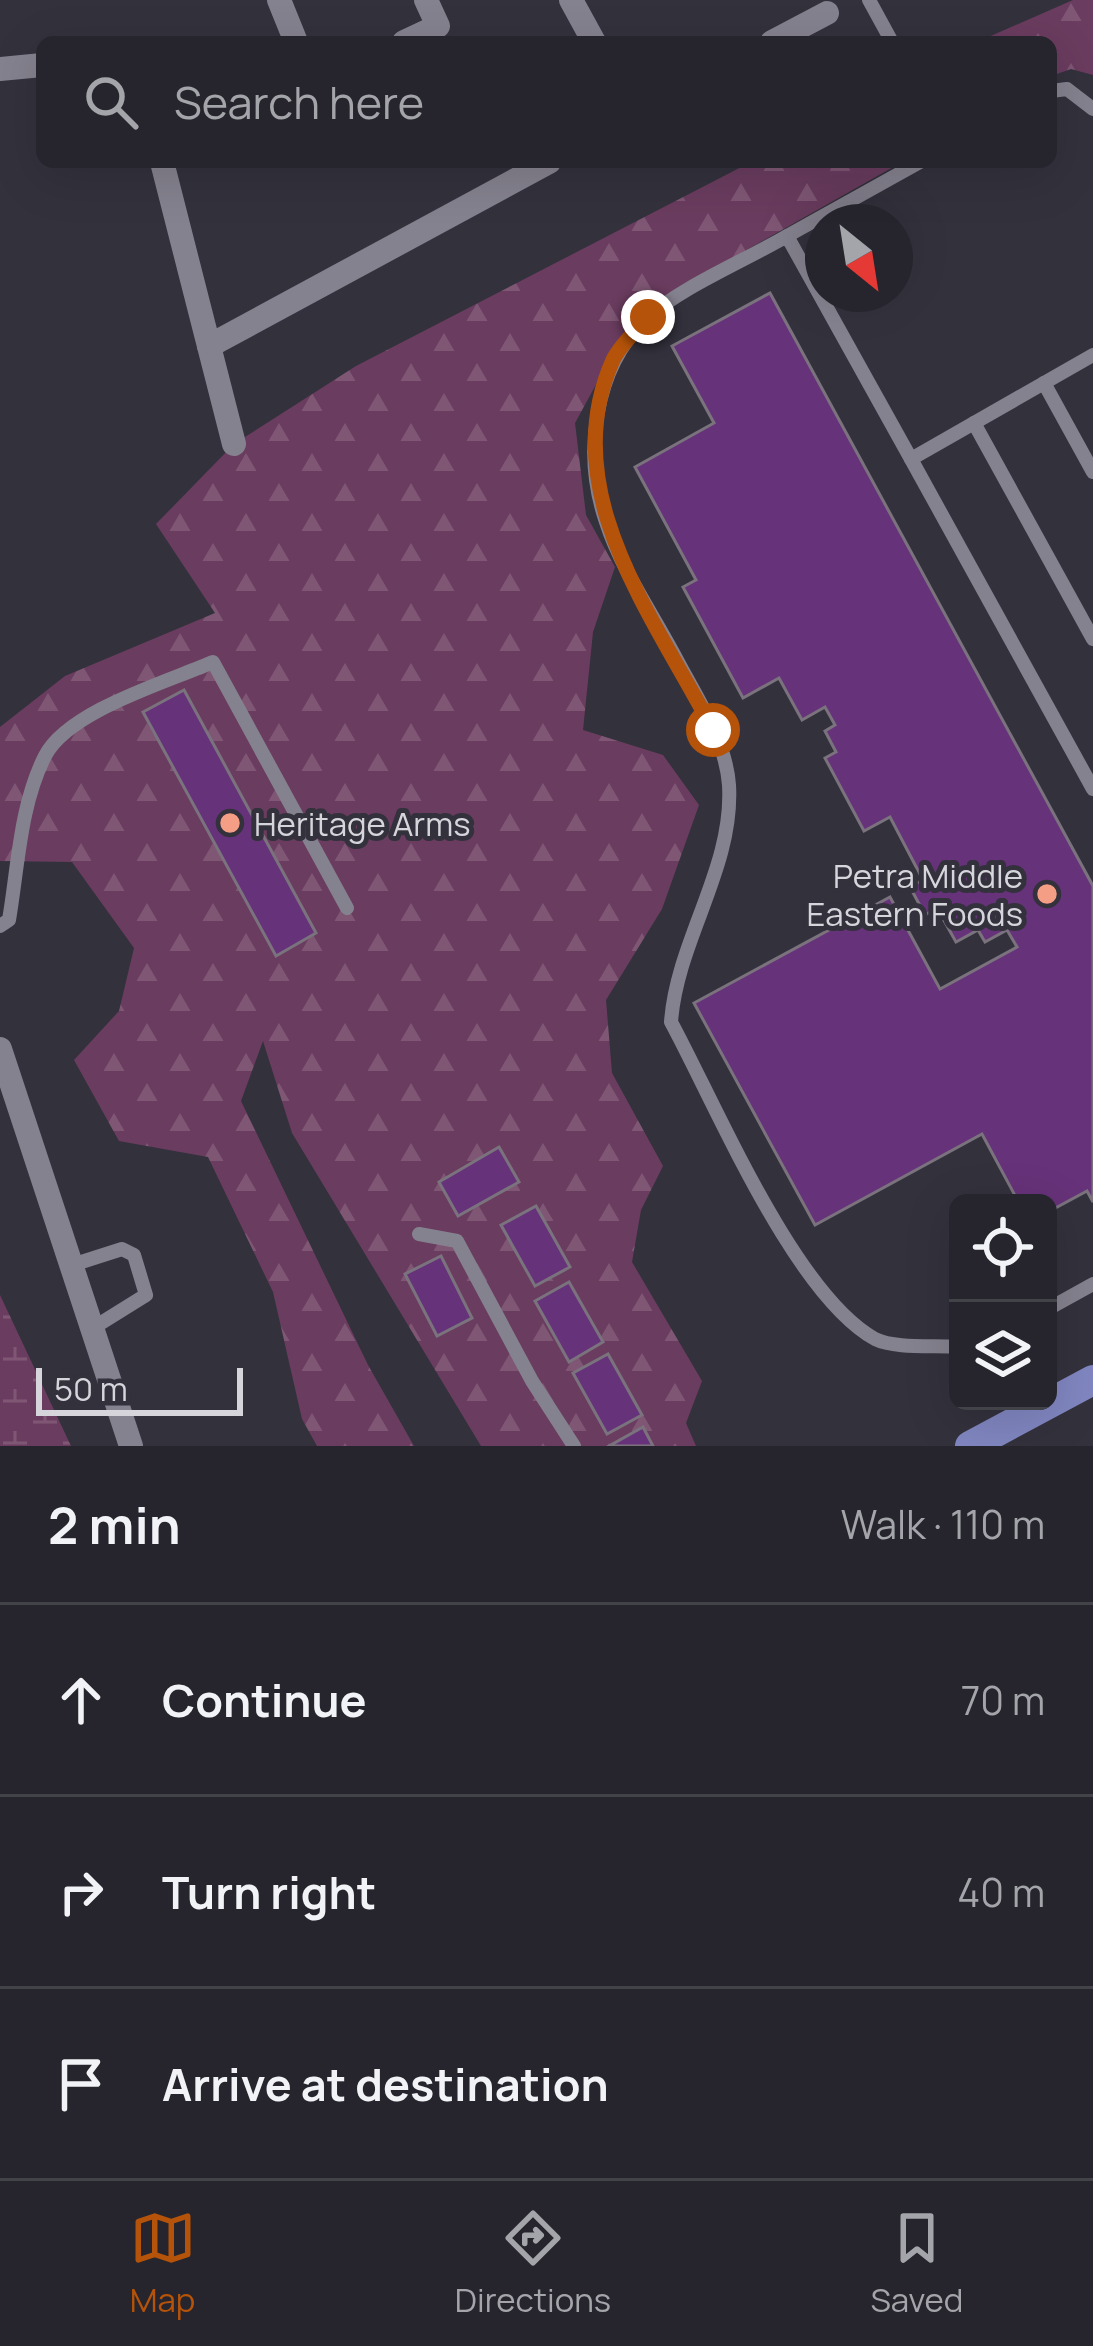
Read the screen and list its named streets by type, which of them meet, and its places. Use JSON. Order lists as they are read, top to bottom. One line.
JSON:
{"places":["Heritage Arms","Petra Middle Eastern Foods"],"scale_bar":"50 m","north":"bottom right","page":{"search":"Search here","scale":"50 m","heading":["2 min","Walk · 110 m"],"list":[["Continue","70 m"],["Turn right","40 m"],"Arrive at destination"],"nav":["Map","Directions","Saved"]}}
